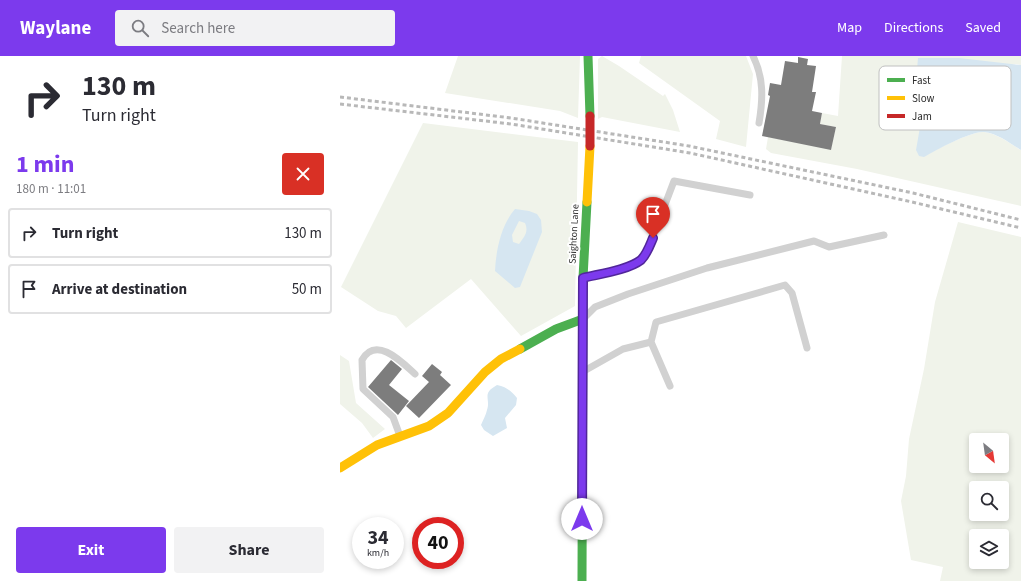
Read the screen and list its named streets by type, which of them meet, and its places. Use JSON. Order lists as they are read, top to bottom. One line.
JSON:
{"streets":{"street":["Saighton Lane"]},"legend":["Fast","Slow","Jam"],"north":"bottom right","page":{"header":"Waylane","search":"Search here","nav":["Map","Directions","Saved"],"turn":["130 m","Turn right"],"heading":["1 min","180 m · 11:01"],"list":[{"name":"Turn right","value":"130 m"},{"name":"Arrive at destination","value":"50 m"}],"speed":"34 km/h","limit":"40","buttons":["Exit","Share"]}}
